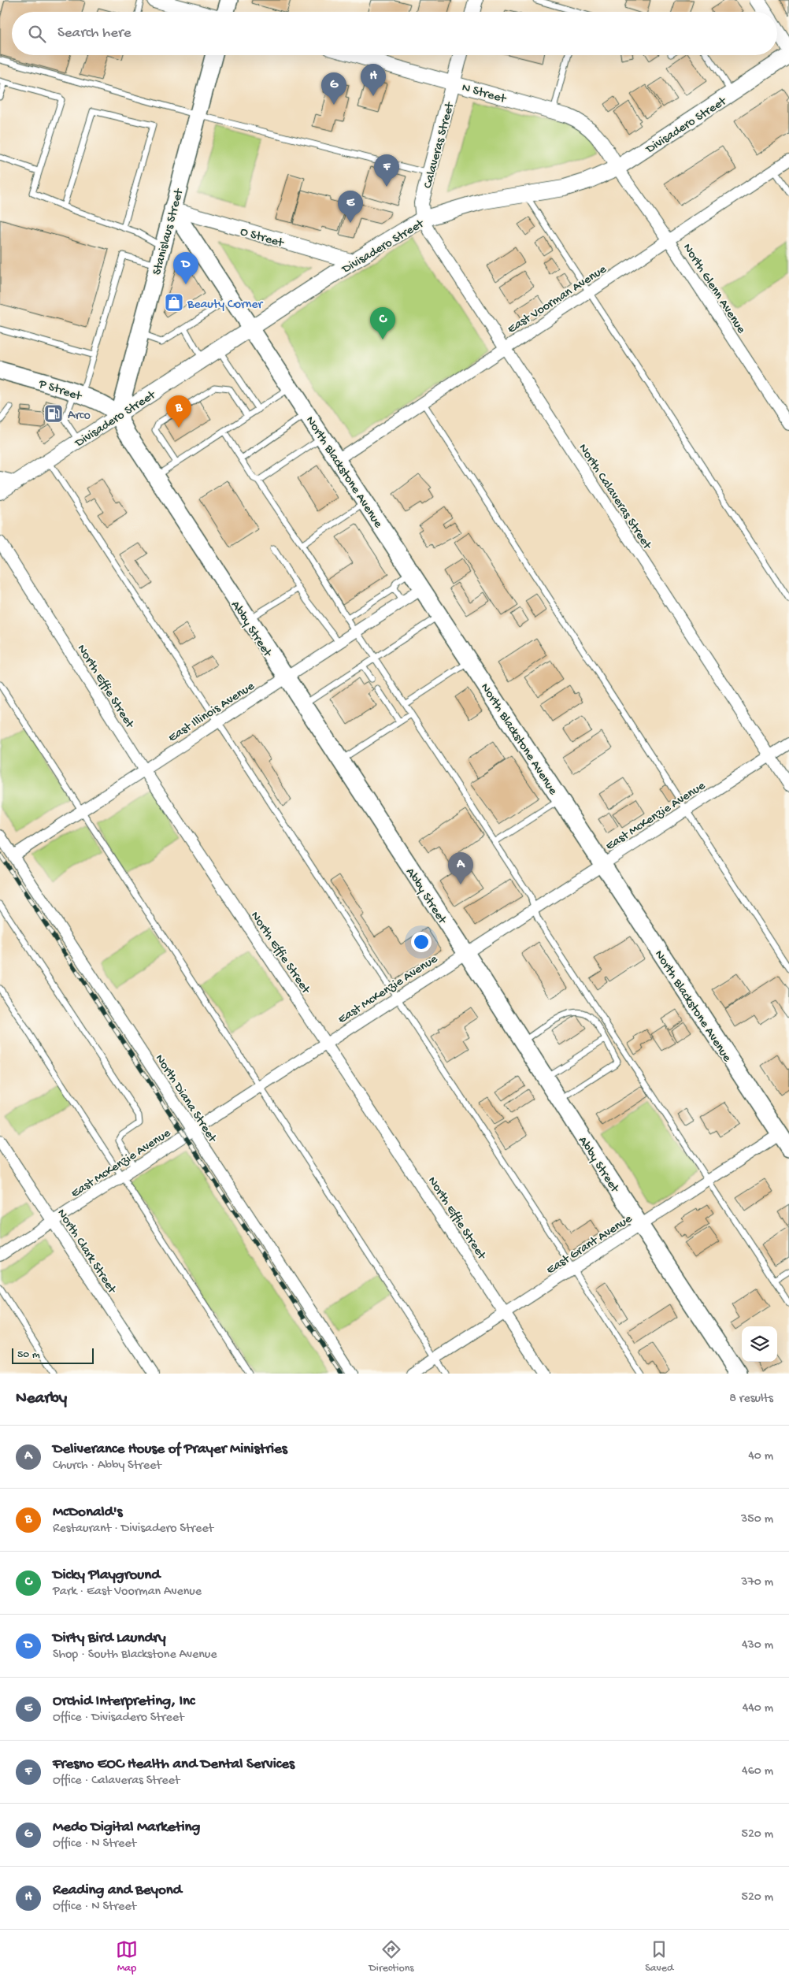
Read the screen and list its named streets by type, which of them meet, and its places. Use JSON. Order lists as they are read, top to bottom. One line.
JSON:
{"streets":{"main road":["Divisadero Street","Stanislaus Street","P Street","North Blackstone Avenue","Abby Street"],"street":["N Street","Calaveras Street","O Street","North Glenn Avenue","East Voorman Avenue","North Calaveras Street","North Effie Street","East Illinois Avenue","East McKenzie Avenue","North Diana Street","East Grant Avenue","North Clark Street"]},"crossings":[["N Street","Divisadero Street"],["N Street","Calaveras Street"],["N Street","North Glenn Avenue"],["Divisadero Street","Calaveras Street"],["Divisadero Street","Stanislaus Street"],["Divisadero Street","O Street"],["Divisadero Street","North Glenn Avenue"],["Divisadero Street","P Street"],["Divisadero Street","North Blackstone Avenue"],["Divisadero Street","North Calaveras Street"],["Divisadero Street","Abby Street"],["Calaveras Street","North Calaveras Street"],["Stanislaus Street","O Street"],["Stanislaus Street","P Street"],["Stanislaus Street","North Blackstone Avenue"],["Stanislaus Street","Abby Street"],["O Street","North Blackstone Avenue"],["North Glenn Avenue","East Voorman Avenue"],["East Voorman Avenue","North Blackstone Avenue"],["East Voorman Avenue","North Calaveras Street"],["P Street","Abby Street"],["North Blackstone Avenue","East Illinois Avenue"],["North Blackstone Avenue","East McKenzie Avenue"],["North Blackstone Avenue","East Grant Avenue"],["North Calaveras Street","East McKenzie Avenue"],["Abby Street","East Illinois Avenue"],["Abby Street","East McKenzie Avenue"],["Abby Street","East Grant Avenue"],["North Effie Street","East Illinois Avenue"],["North Effie Street","East McKenzie Avenue"],["North Effie Street","East Grant Avenue"],["East Illinois Avenue","North Diana Street"],["East McKenzie Avenue","North Diana Street"],["East McKenzie Avenue","North Clark Street"]],"places":{"shop":["Beauty Corner"],"fuel station":["Arco"]},"scale_bar":"50 m","page":{"search":"Search here","pins":["H","G","F","E","D","C","B","A"],"scale":"50 m","heading":["Nearby","8 results"],"list":[{"mark":"A","name":"Deliverance House of Prayer Ministries","note":"Church · Abby Street","value":"40 m"},{"mark":"B","name":"McDonald's","note":"Restaurant · Divisadero Street","value":"350 m"},{"mark":"C","name":"Dicky Playground","note":"Park · East Voorman Avenue","value":"370 m"},{"mark":"D","name":"Dirty Bird Laundry","note":"Shop · South Blackstone Avenue","value":"430 m"},{"mark":"E","name":"Orchid Interpreting, Inc","note":"Office · Divisadero Street","value":"440 m"},{"mark":"F","name":"Fresno EOC Health and Dental Services","note":"Office · Calaveras Street","value":"460 m"},{"mark":"G","name":"Medo Digital Marketing","note":"Office · N Street","value":"520 m"},{"mark":"H","name":"Reading and Beyond","note":"Office · N Street","value":"520 m"}],"nav":["Map","Directions","Saved"]}}
